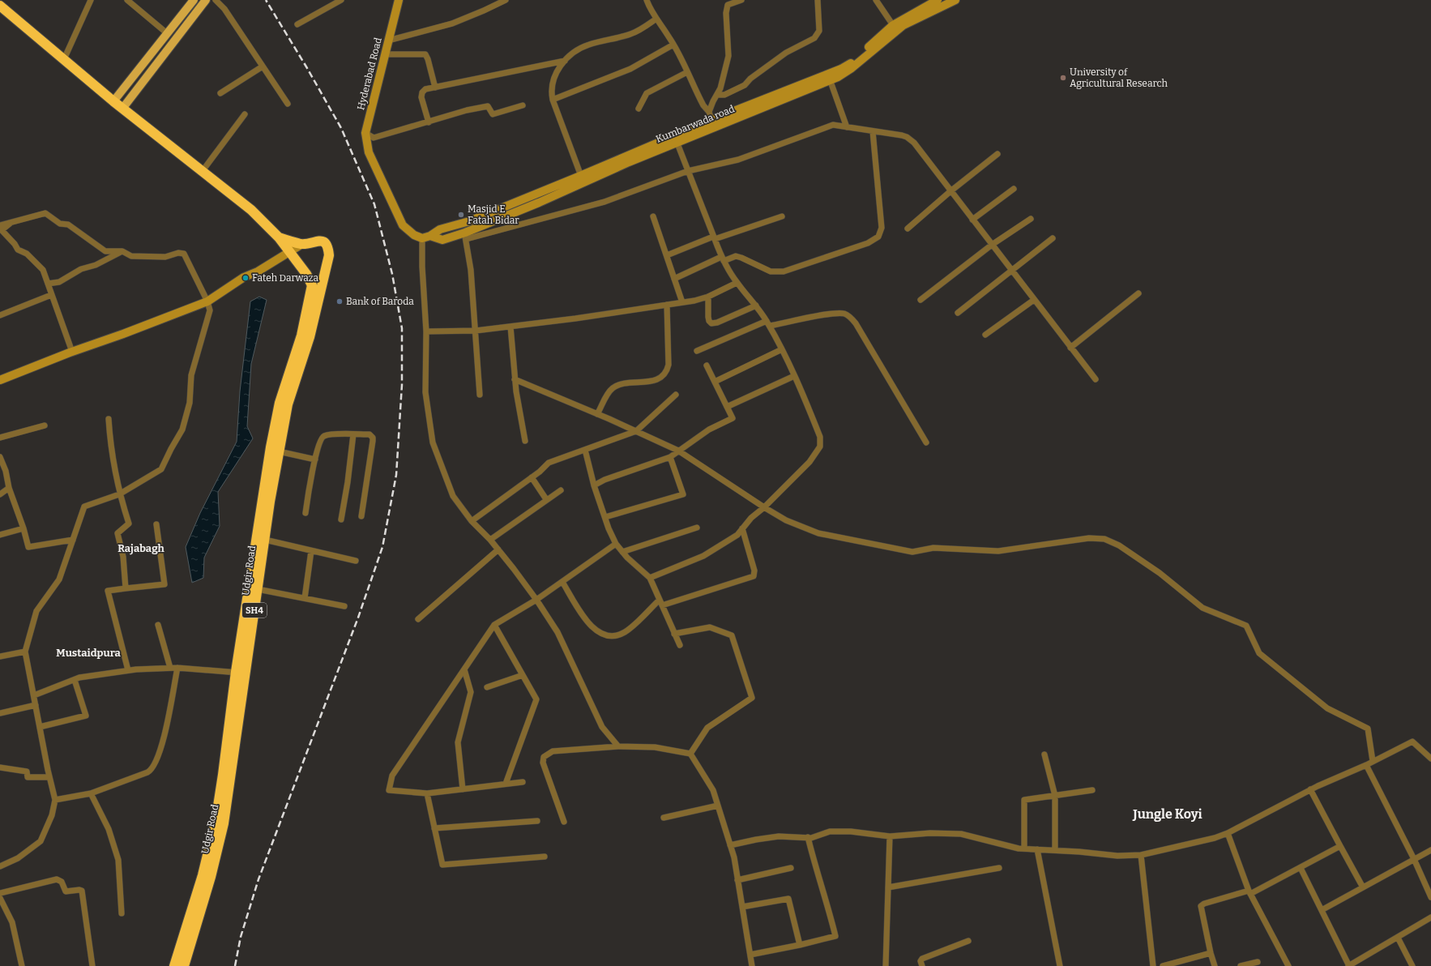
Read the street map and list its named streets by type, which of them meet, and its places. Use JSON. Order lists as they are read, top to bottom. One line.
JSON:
{"streets":{"highway":["Udgir Road","SH4"],"street":["Hyderabad Road","Kumbarwada road"]},"crossings":[["Hyderabad Road","Kumbarwada road"]],"districts":["Rajabagh","Mustaidpura","Jungle Koyi"],"places":["University of Agricultural Research","Masjid E Fatah Bidar","Fateh Darwaza","Bank of Baroda"]}
